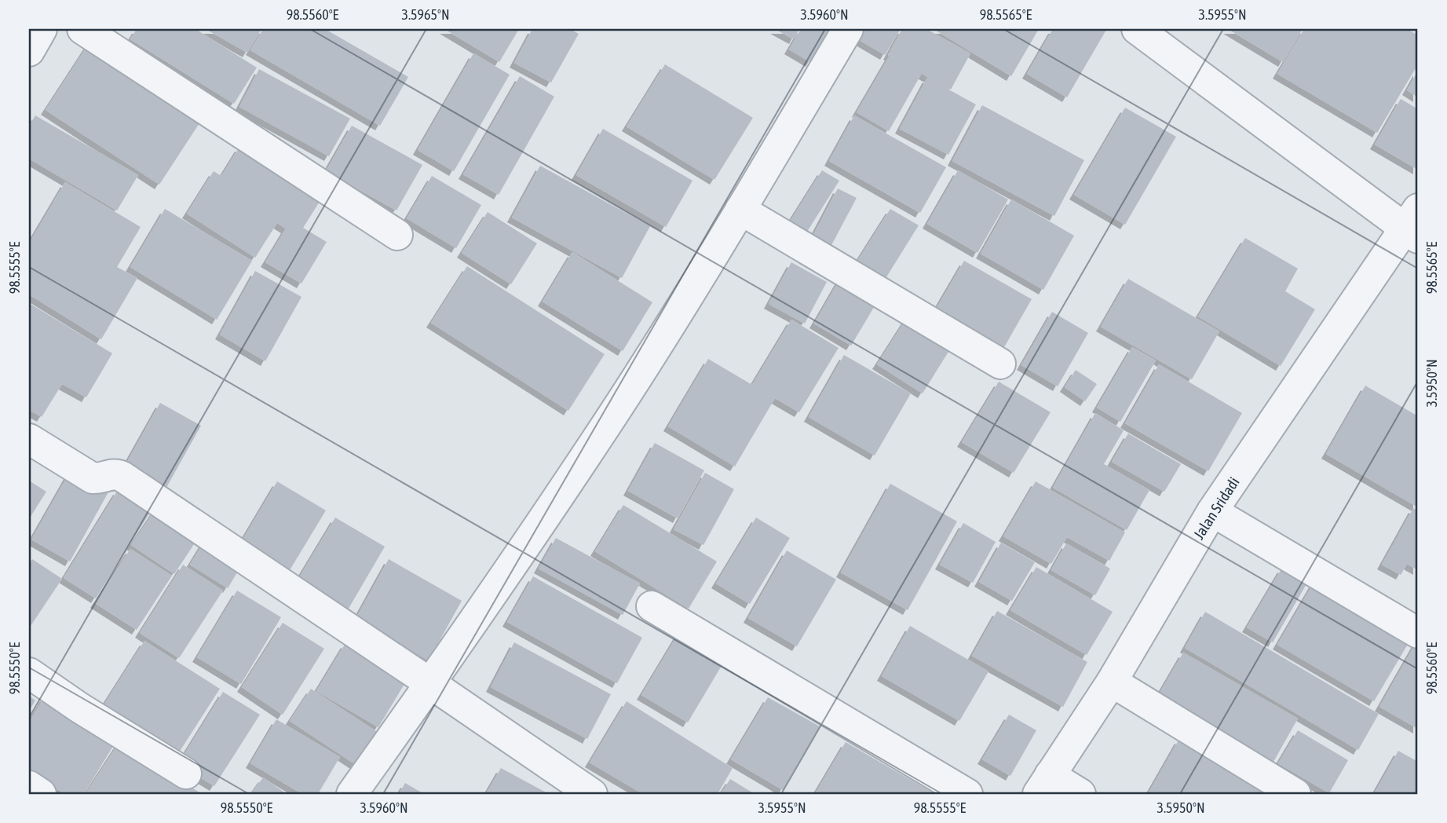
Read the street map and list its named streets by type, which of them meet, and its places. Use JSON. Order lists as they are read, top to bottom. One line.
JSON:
{"streets":{"street":["Jalan Sridadi"]},"coordinates":["98.5560°E","3.5965°N","3.5960°N","98.5565°E","3.5955°N","98.5555°E","3.5950°N","98.5550°E"]}
